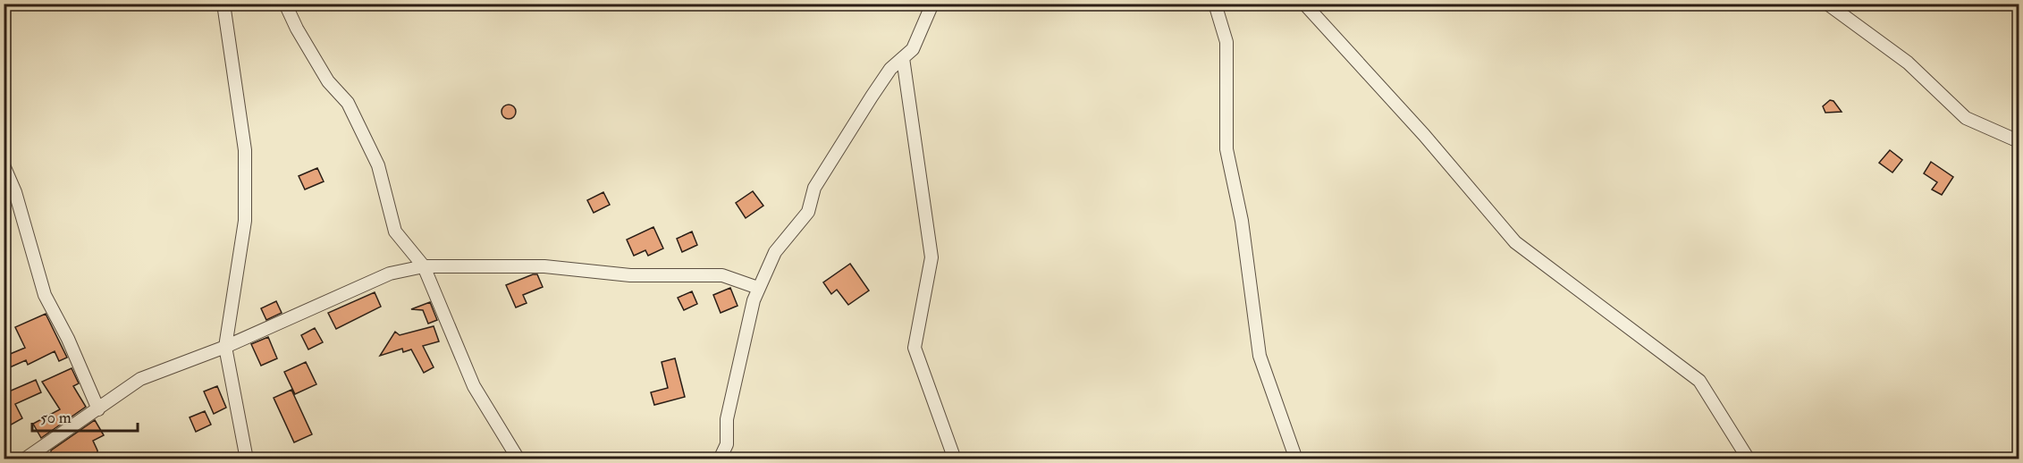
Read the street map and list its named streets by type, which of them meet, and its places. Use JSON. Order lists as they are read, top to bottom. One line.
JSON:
{"scale_bar":"50 m"}
